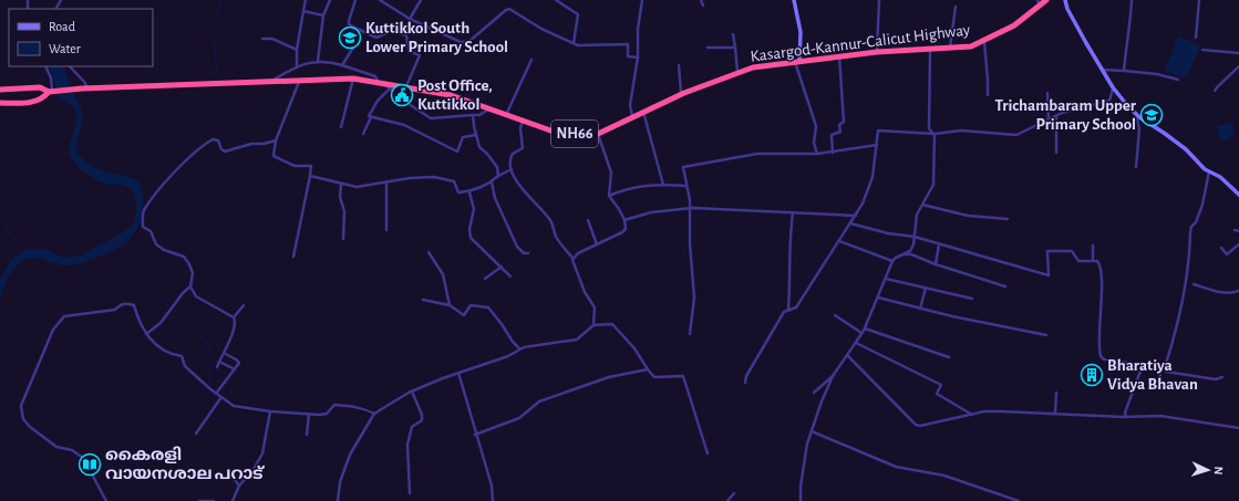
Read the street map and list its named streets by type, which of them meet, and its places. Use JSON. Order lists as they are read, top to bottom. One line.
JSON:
{"streets":{"highway":["Kasargod-Kannur-Calicut Highway","NH66"]},"places":{"school or university":["Kuttikkol South Lower Primary School","Trichambaram Upper Primary School"],"public building":["Post Office, Kuttikkol"],"building":["Bharatiya Vidya Bhavan"],"library":["കൈരളി വായനശാല പറാട്"]},"legend":["Road","Water"],"north":"right"}
